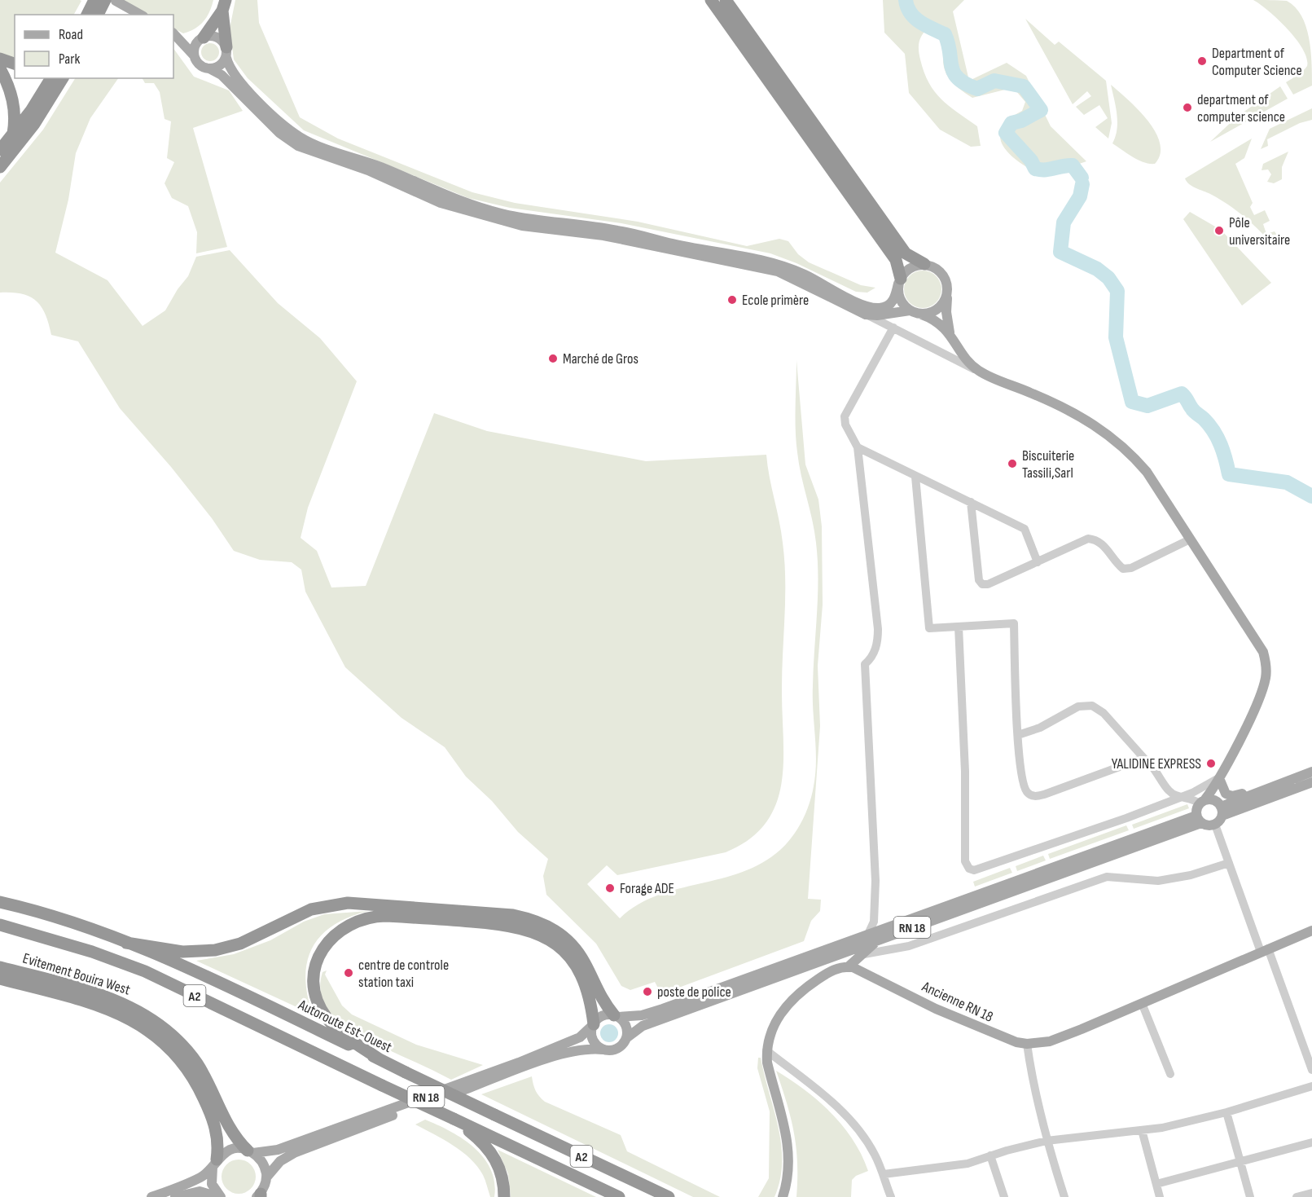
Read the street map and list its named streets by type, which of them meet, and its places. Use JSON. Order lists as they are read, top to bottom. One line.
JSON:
{"streets":{"highway":["Evitement Bouira West","A2","Autoroute Est-Ouest"],"main road":["RN 18","Ancienne RN 18"]},"crossings":[["RN 18","Evitement Bouira West"]],"places":["Department of Computer Science","department of computer science","Pôle universitaire","Ecole primère","Marché de Gros","Biscuiterie Tassili,Sarl","YALIDINE EXPRESS","Forage ADE","centre de controle station taxi","poste de police"],"legend":["Road","Park"]}
